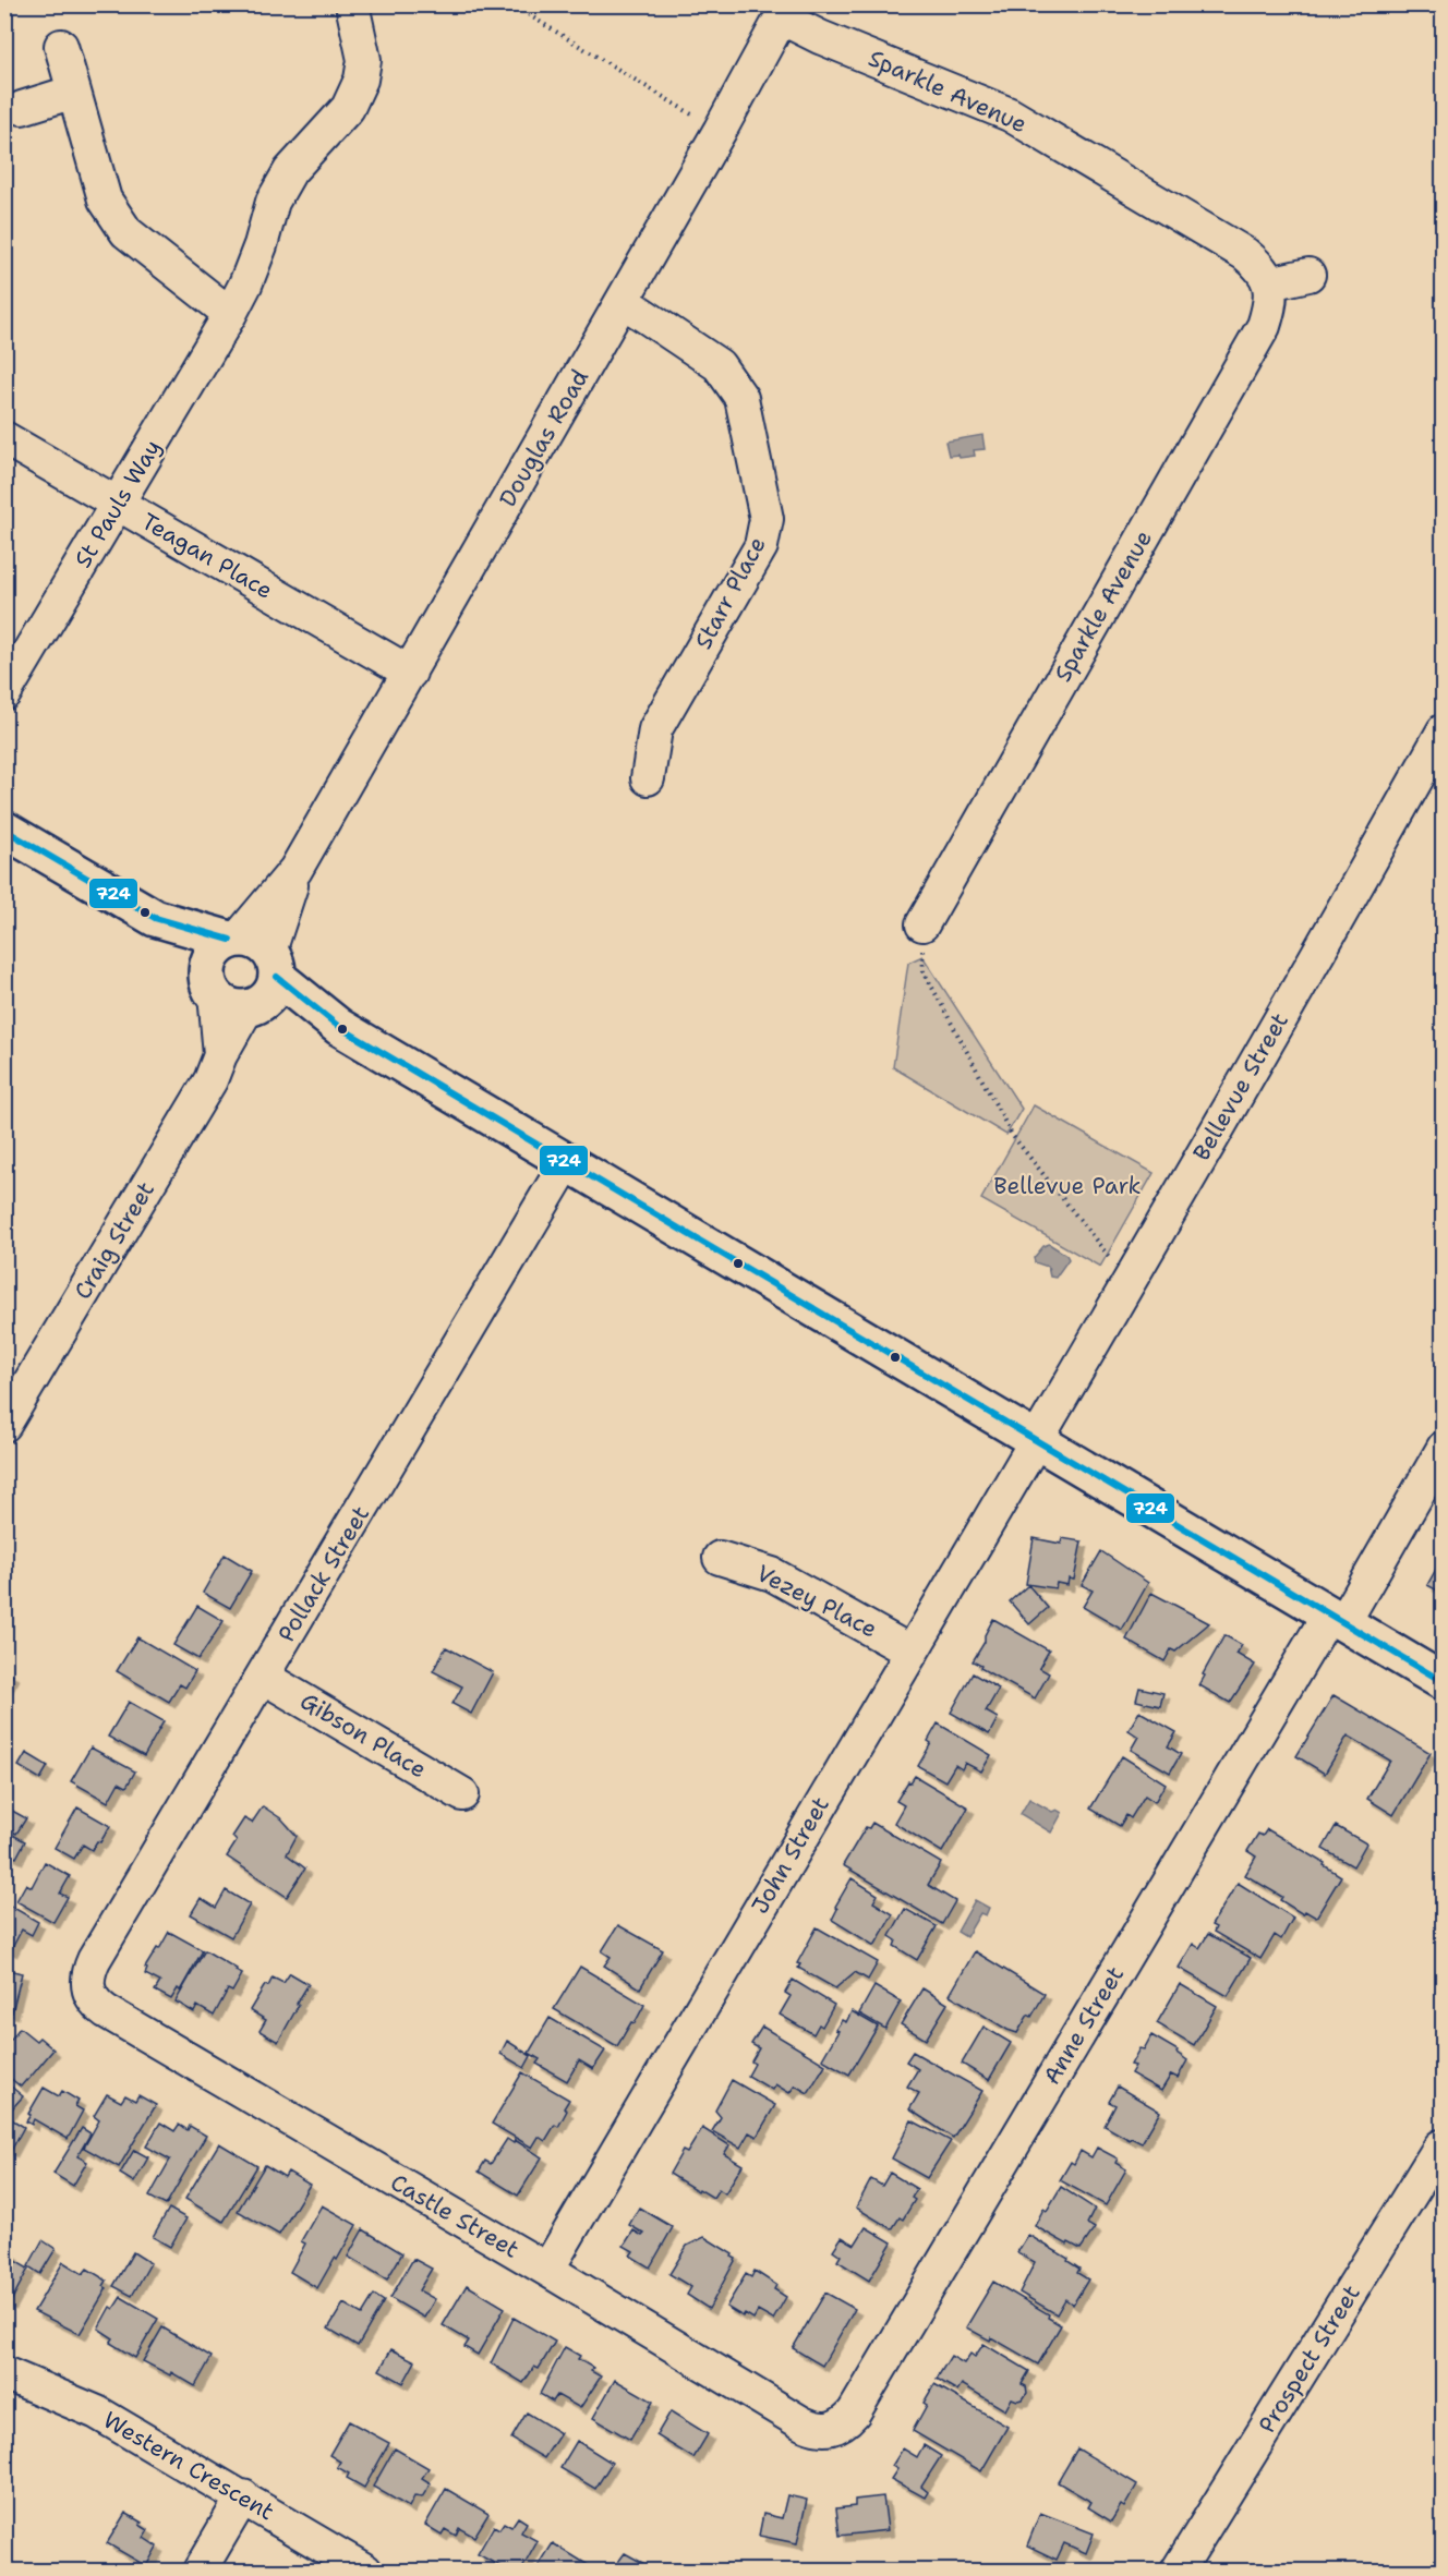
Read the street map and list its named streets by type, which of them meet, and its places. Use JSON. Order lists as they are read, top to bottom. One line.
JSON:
{"streets":{"street":["Sparkle Avenue","Douglas Road","St Pauls Way","Teagan Place","Starr Place","Bellevue Street","Craig Street","Pollack Street","Vezey Place","Gibson Place","John Street","Anne Street","Castle Street","Prospect Street","Western Crescent"]},"crossings":[["Sparkle Avenue","Douglas Road"],["Douglas Road","Teagan Place"],["Douglas Road","Starr Place"],["Douglas Road","Craig Street"],["St Pauls Way","Teagan Place"],["Bellevue Street","John Street"],["Pollack Street","Gibson Place"],["Pollack Street","Castle Street"],["Vezey Place","John Street"],["John Street","Castle Street"],["Anne Street","Castle Street"]],"parks":["Bellevue Park"],"lines":["transit line 724"]}
